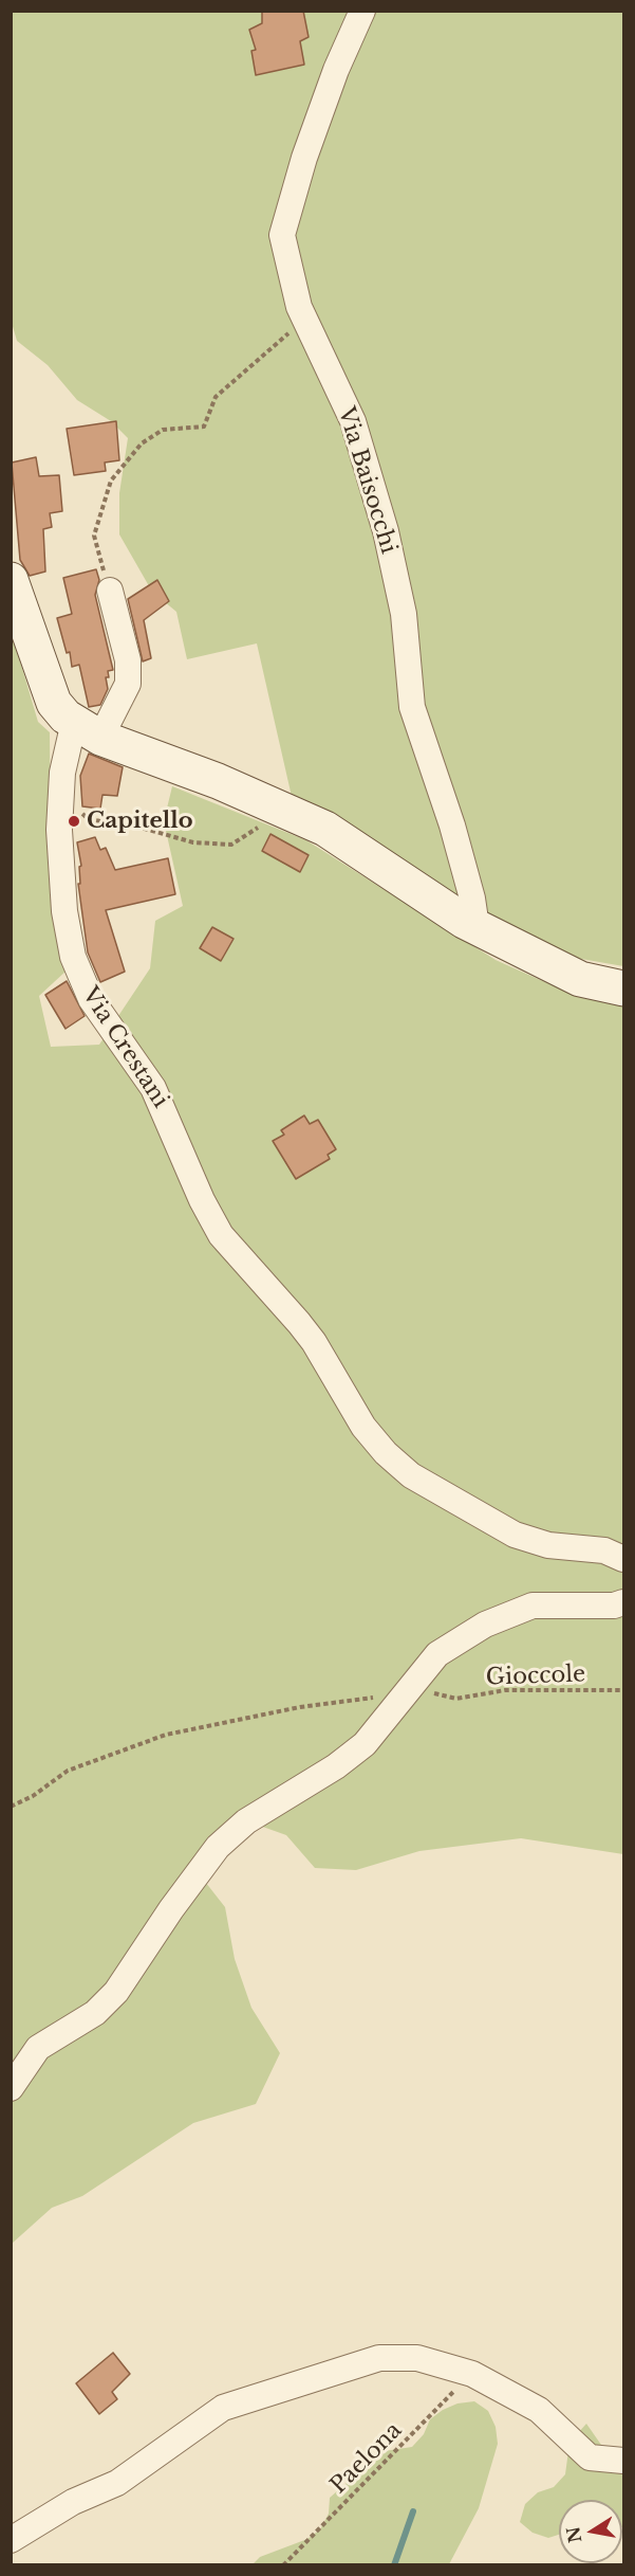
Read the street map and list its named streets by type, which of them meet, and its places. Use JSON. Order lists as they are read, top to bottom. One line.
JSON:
{"streets":{"street":["Via Baisocchi","Via Crestani"],"path":["Gioccole","Paelona"]},"places":["Capitello"],"north":"left"}
